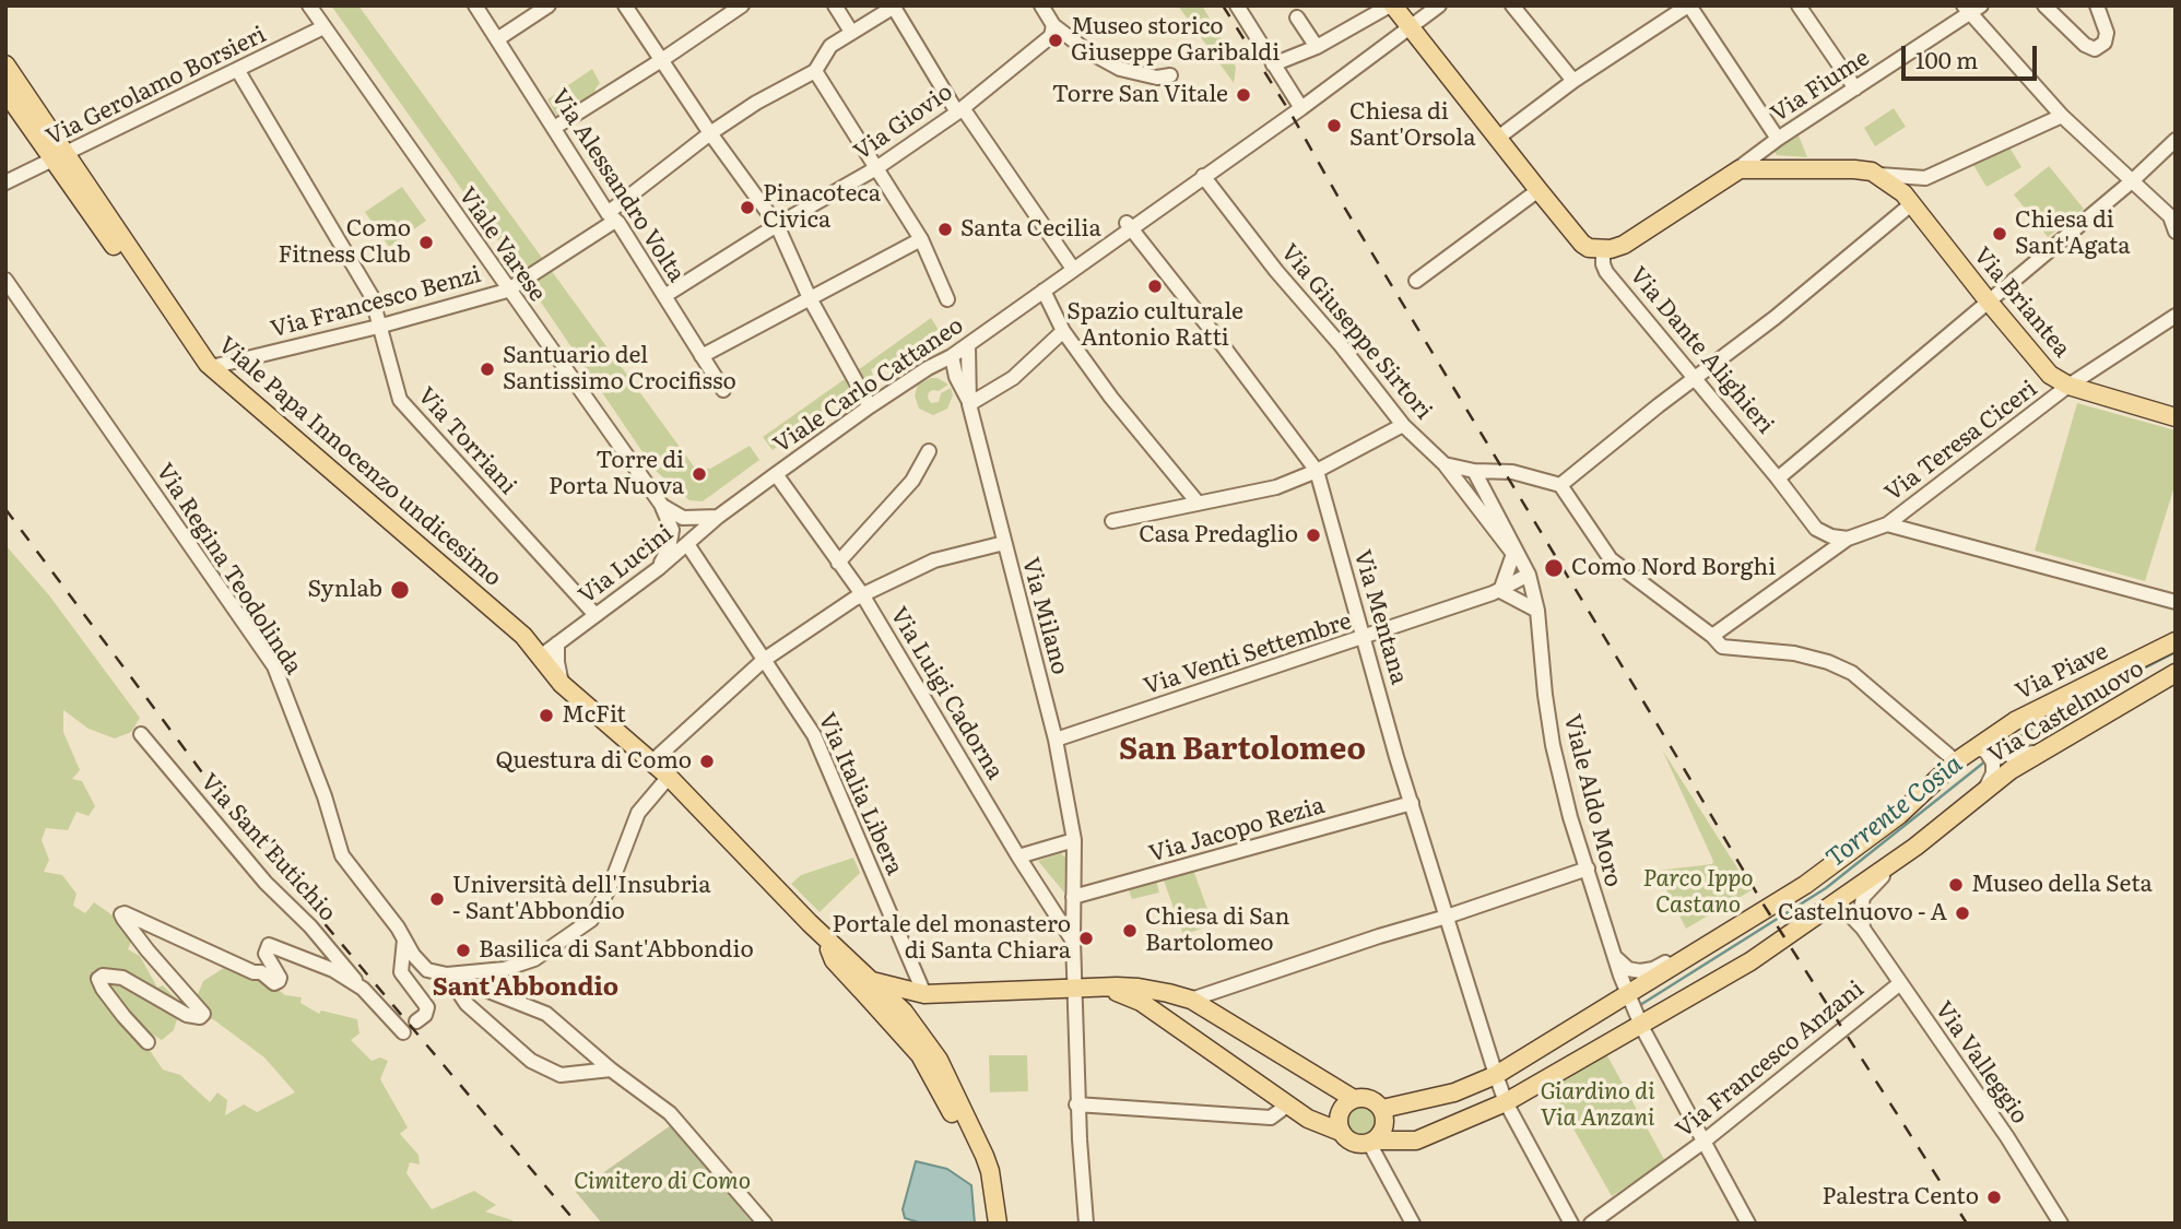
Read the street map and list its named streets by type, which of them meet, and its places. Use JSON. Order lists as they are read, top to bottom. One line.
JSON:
{"streets":{"main road":["Via Briantea","Viale Papa Innocenzo undicesimo","Via Piave","Via Castelnuovo"],"street":["Via Gerolamo Borsieri","Via Fiume","Via Giovio","Via Alessandro Volta","Viale Varese","Via Francesco Benzi","Via Giuseppe Sirtori","Via Dante Alighieri","Viale Carlo Cattaneo","Via Torriani","Via Teresa Ciceri","Via Lucini","Via Regina Teodolinda","Via Milano","Via Mentana","Via Venti Settembre","Via Luigi Cadorna","Via Italia Libera","Viale Aldo Moro","Via Jacopo Rezia","Via Sant'Eutichio","Via Francesco Anzani","Via Valleggio"]},"crossings":[["Via Gerolamo Borsieri","Viale Varese"],["Via Gerolamo Borsieri","Via Torriani"],["Via Gerolamo Borsieri","Viale Papa Innocenzo undicesimo"],["Via Giovio","Via Alessandro Volta"],["Via Alessandro Volta","Via Francesco Benzi"],["Viale Varese","Via Francesco Benzi"],["Viale Varese","Via Lucini"],["Via Francesco Benzi","Via Torriani"],["Via Francesco Benzi","Viale Papa Innocenzo undicesimo"],["Via Briantea","Via Teresa Ciceri"],["Via Giuseppe Sirtori","Viale Carlo Cattaneo"],["Via Giuseppe Sirtori","Via Venti Settembre"],["Viale Carlo Cattaneo","Via Lucini"],["Viale Carlo Cattaneo","Via Milano"],["Viale Carlo Cattaneo","Via Mentana"],["Viale Carlo Cattaneo","Via Luigi Cadorna"],["Via Torriani","Via Lucini"],["Viale Papa Innocenzo undicesimo","Via Lucini"],["Via Lucini","Via Italia Libera"],["Via Milano","Via Venti Settembre"],["Via Milano","Via Luigi Cadorna"],["Via Milano","Via Jacopo Rezia"],["Via Mentana","Via Venti Settembre"],["Via Mentana","Via Piave"],["Via Mentana","Via Jacopo Rezia"],["Via Venti Settembre","Viale Aldo Moro"],["Via Piave","Via Castelnuovo"],["Via Piave","Viale Aldo Moro"],["Via Castelnuovo","Viale Aldo Moro"],["Via Castelnuovo","Via Valleggio"],["Viale Aldo Moro","Via Francesco Anzani"],["Via Francesco Anzani","Via Valleggio"]],"districts":["San Bartolomeo","Sant'Abbondio"],"water":["Torrente Cosia"],"parks":["Parco Ippo Castano","Giardino di Via Anzani","Cimitero di Como"],"places":["Museo storico Giuseppe Garibaldi","Torre San Vitale","Chiesa di Sant'Orsola","Pinacoteca Civica","Santa Cecilia","Chiesa di Sant'Agata","Como Fitness Club","Spazio culturale Antonio Ratti","Santuario del Santissimo Crocifisso","Torre di Porta Nuova","Casa Predaglio","Como Nord Borghi","Synlab","McFit","Questura di Como","Museo della Seta","Università dell'Insubria - Sant'Abbondio","Castelnuovo - A","Chiesa di San Bartolomeo","Portale del monastero di Santa Chiara","Basilica di Sant'Abbondio","Palestra Cento"],"scale_bar":"100 m"}
